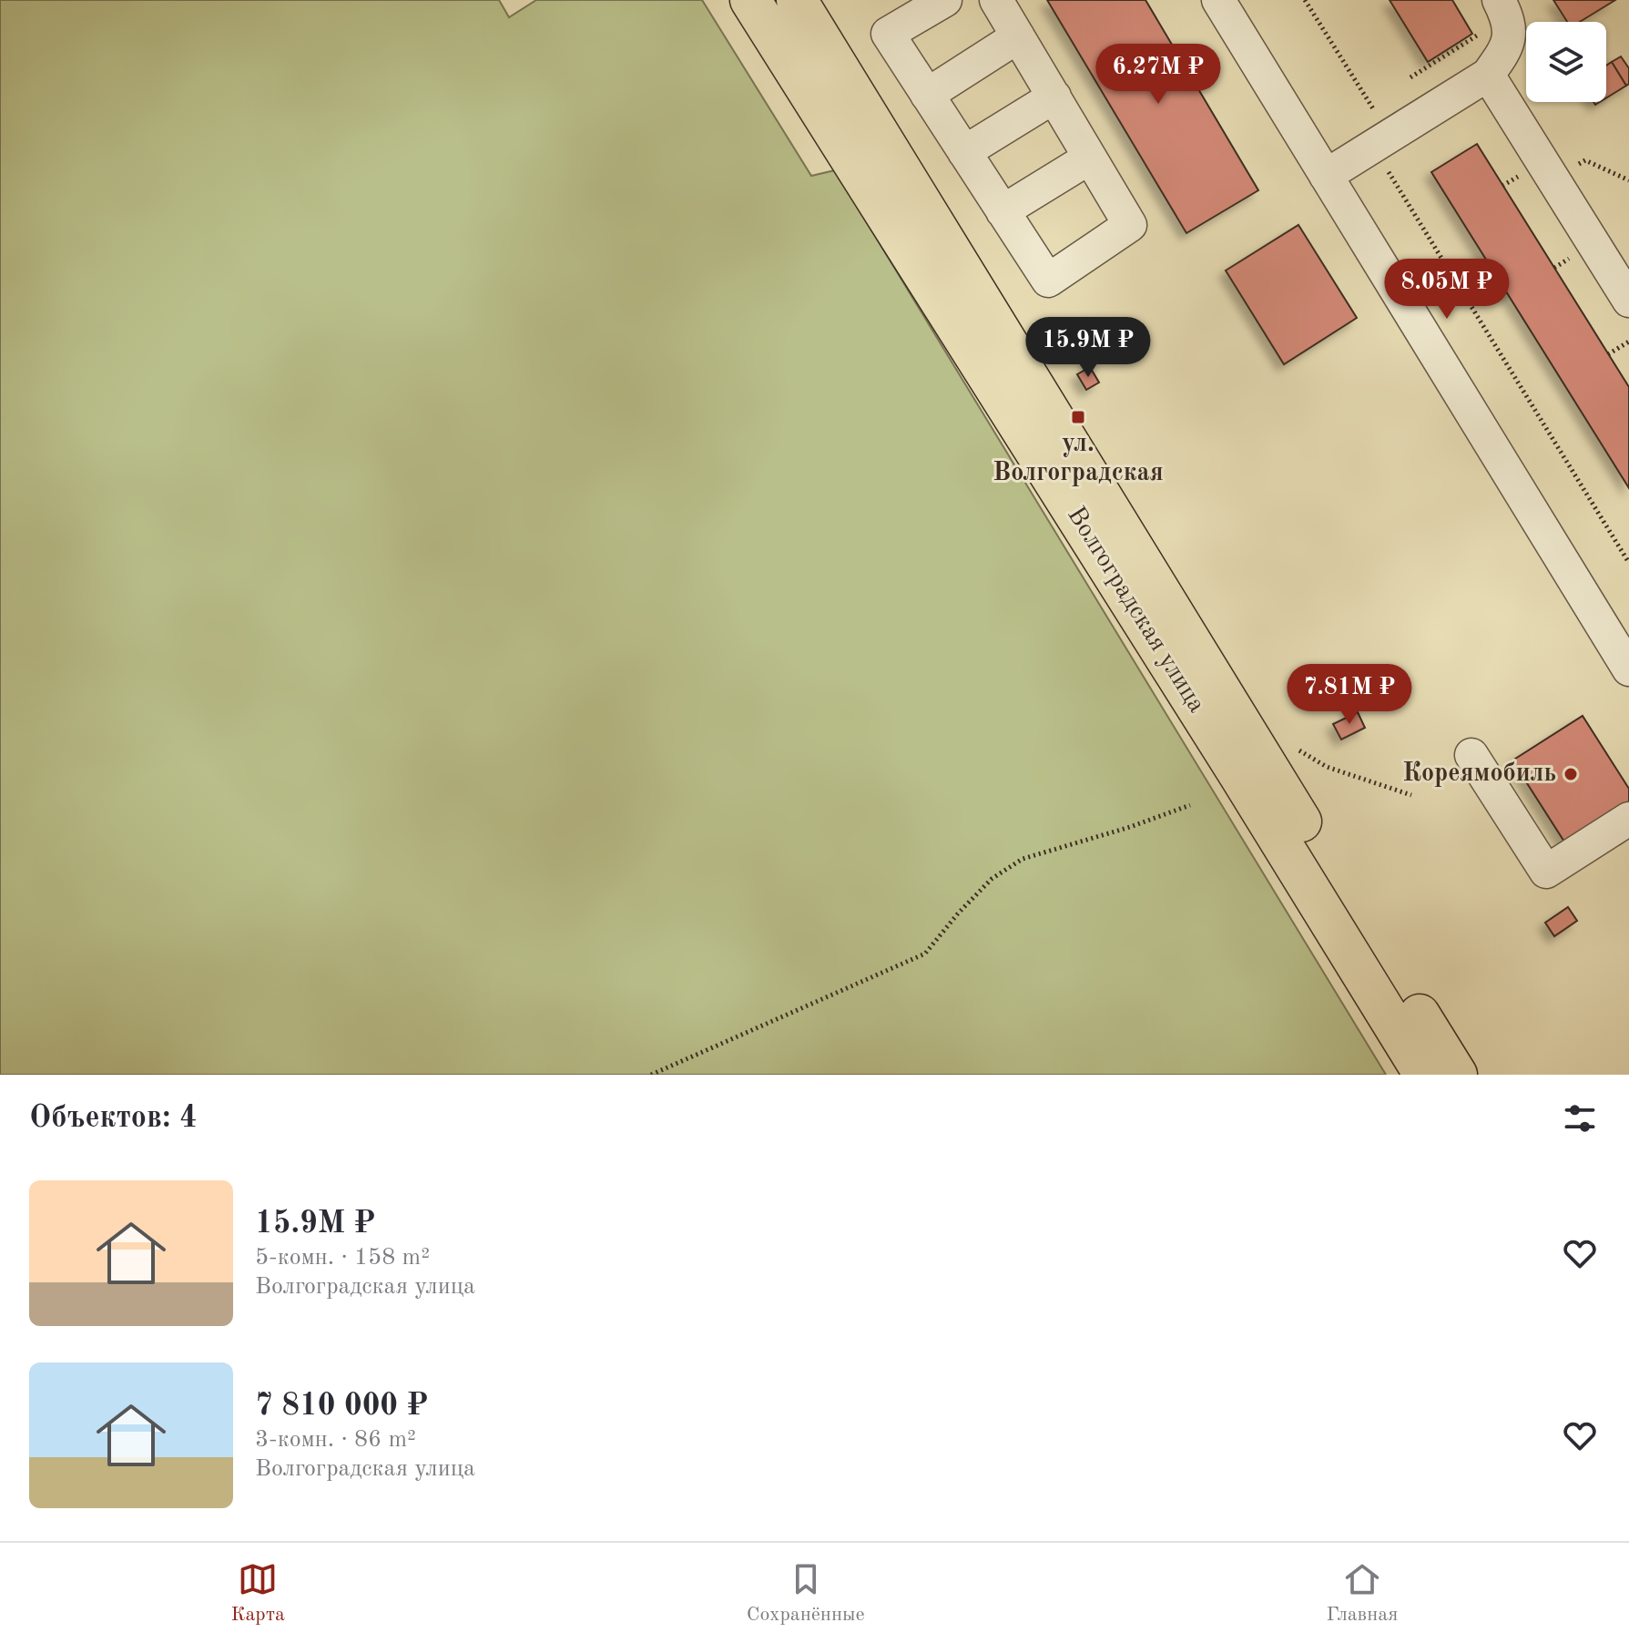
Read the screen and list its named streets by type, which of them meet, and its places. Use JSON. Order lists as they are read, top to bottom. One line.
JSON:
{"streets":{"main road":["Волгоградская улица"]},"places":{"transit":["ул. Волгоградская"],"other":["Кореямобиль"]},"page":{"price":["6.27M ₽","8.05M ₽","15.9M ₽","7.81M ₽"],"heading":"Объектов: 4","list":[{"name":"15.9M ₽","note":"5-комн. · 158 m² · Волгоградская улица"},{"name":"7 810 000 ₽","note":"3-комн. · 86 m² · Волгоградская улица"}],"tabs":["Карта","Сохранённые","Главная"]}}
